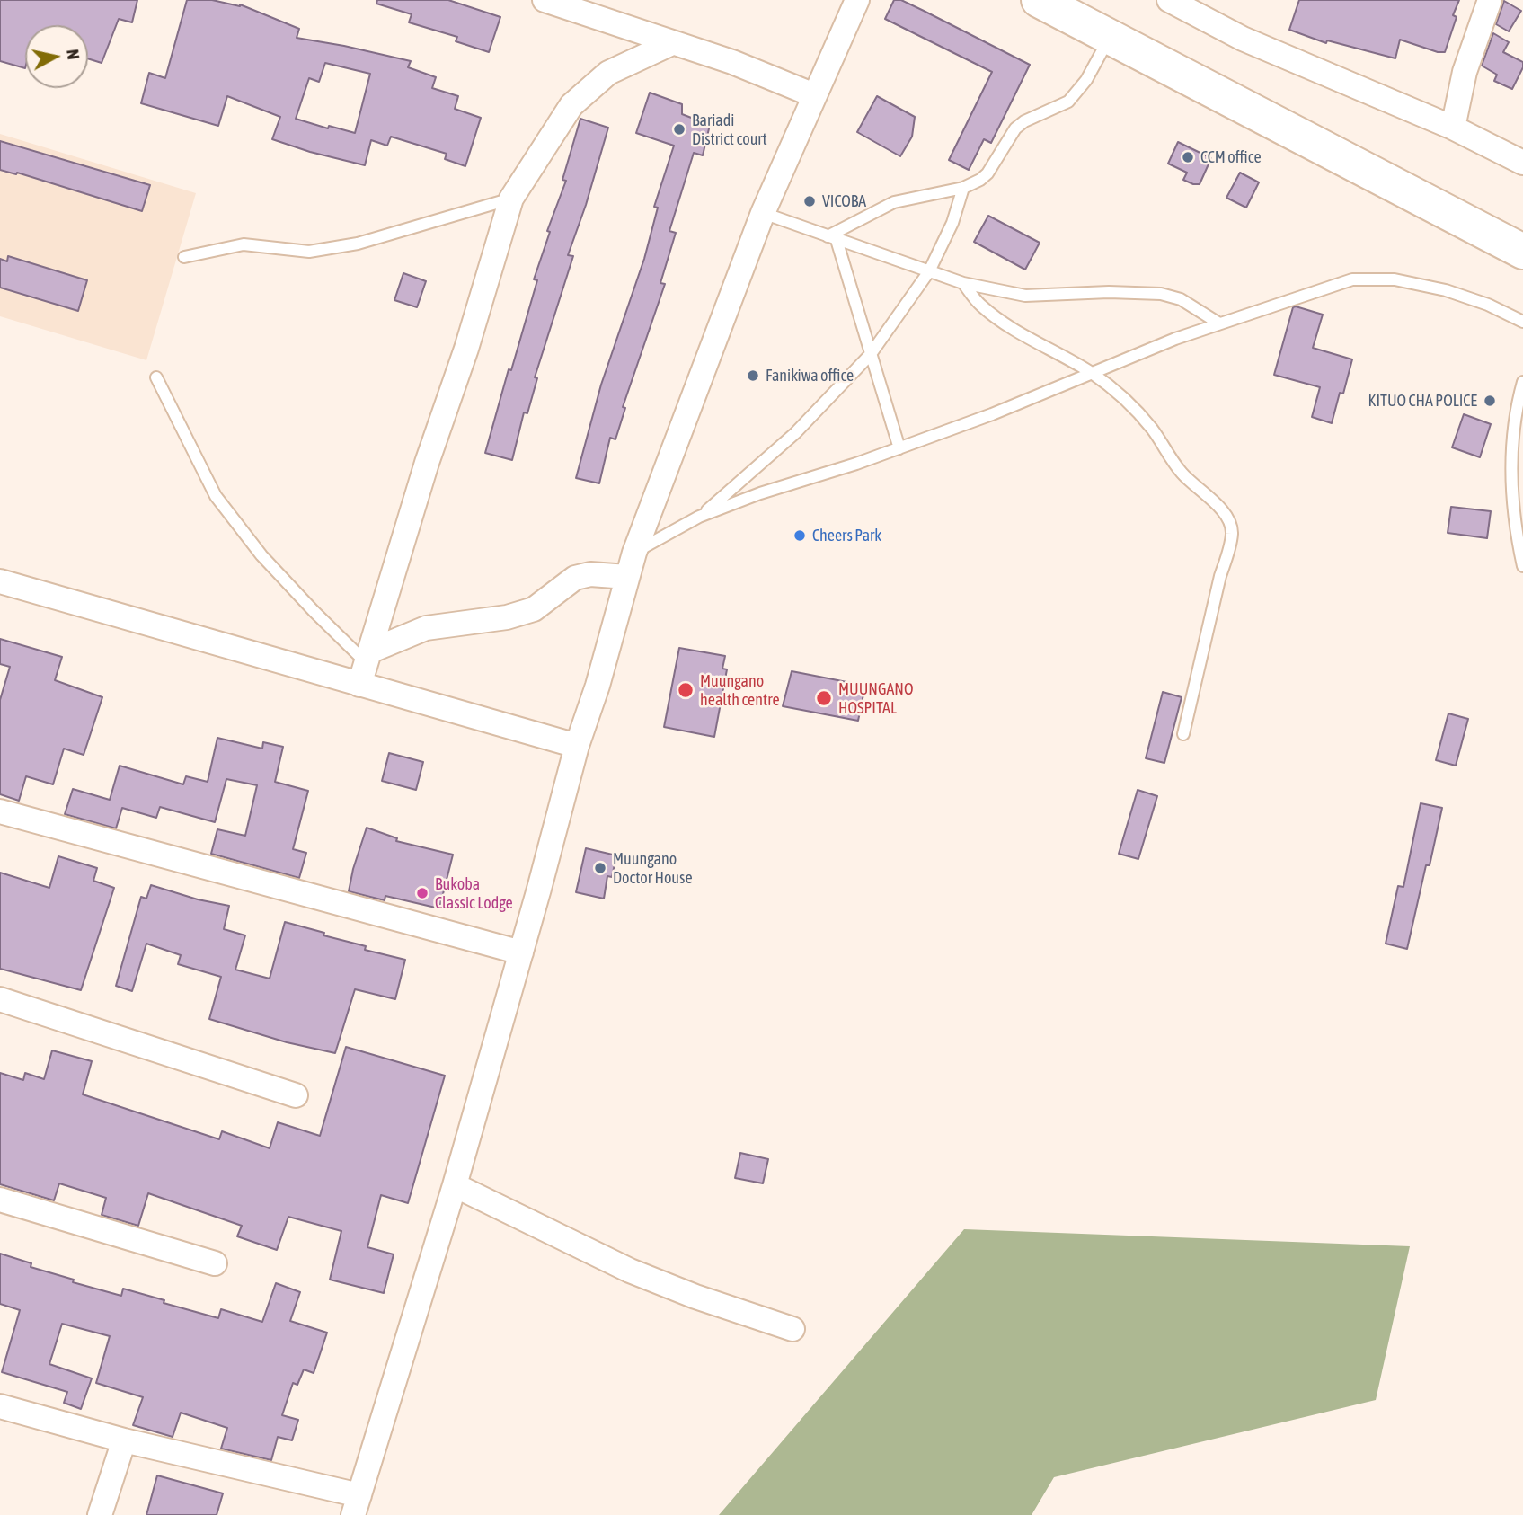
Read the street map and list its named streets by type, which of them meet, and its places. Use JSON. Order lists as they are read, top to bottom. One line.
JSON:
{"places":["Bariadi District court","CCM office","VICOBA","Fanikiwa office","KITUO CHA POLICE","Cheers Park","Muungano health centre","MUUNGANO HOSPITAL","Muungano Doctor House","Bukoba Classic Lodge"],"north":"right"}
